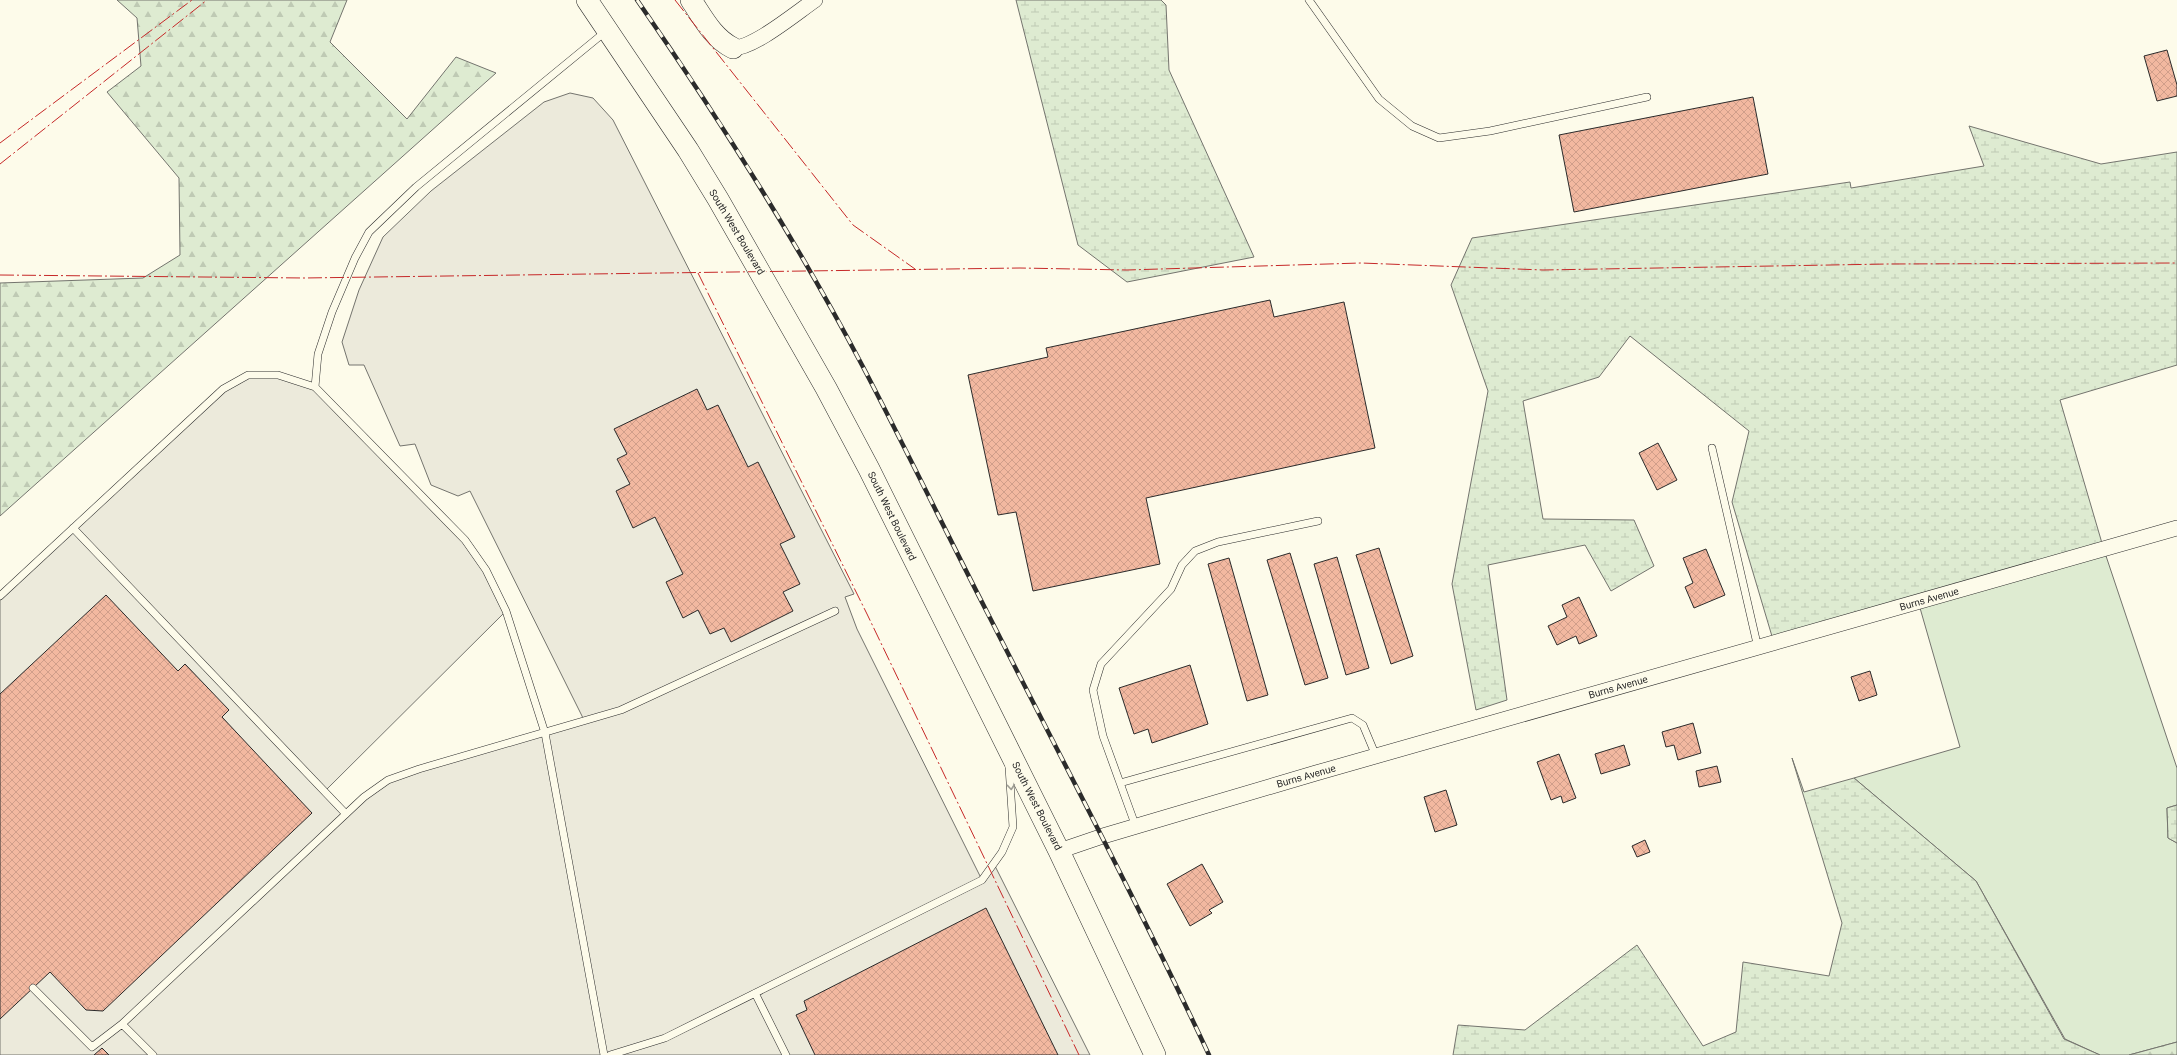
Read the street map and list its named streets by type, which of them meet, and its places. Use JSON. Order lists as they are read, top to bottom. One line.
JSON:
{"streets":{"street":["South West Boulevard","Burns Avenue"]},"crossings":[["South West Boulevard","Burns Avenue"]]}
